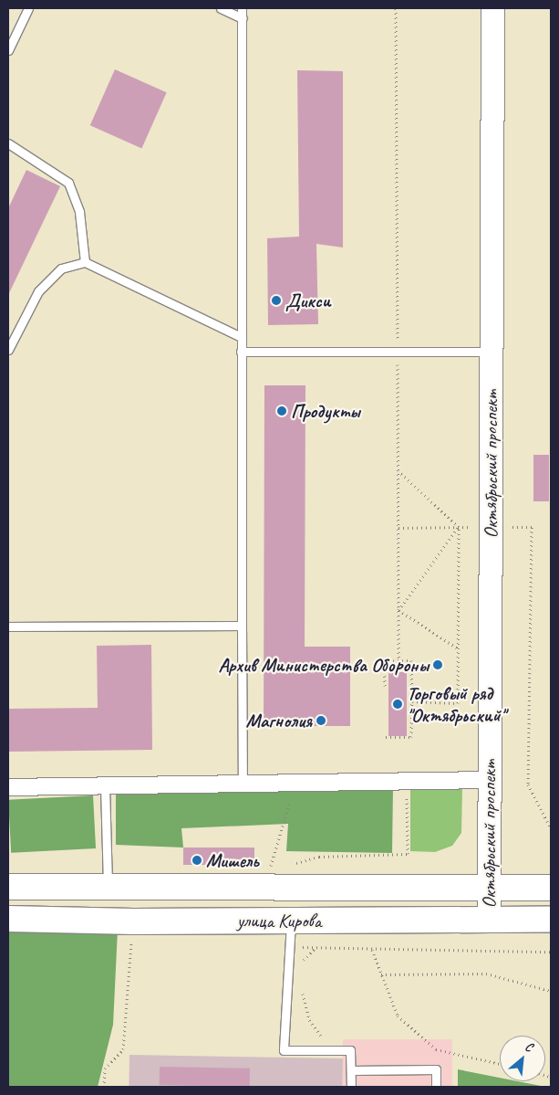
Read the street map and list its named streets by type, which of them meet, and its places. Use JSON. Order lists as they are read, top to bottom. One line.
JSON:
{"streets":{"main road":["Октябрьский проспект","улица Кирова"]},"crossings":[["Октябрьский проспект","улица Кирова"]],"places":["Дикси","Продукты","Архив Министерства Обороны","Торговый ряд \"Октябрьский\"","Магнолия","Мишель"],"north":"top right"}
